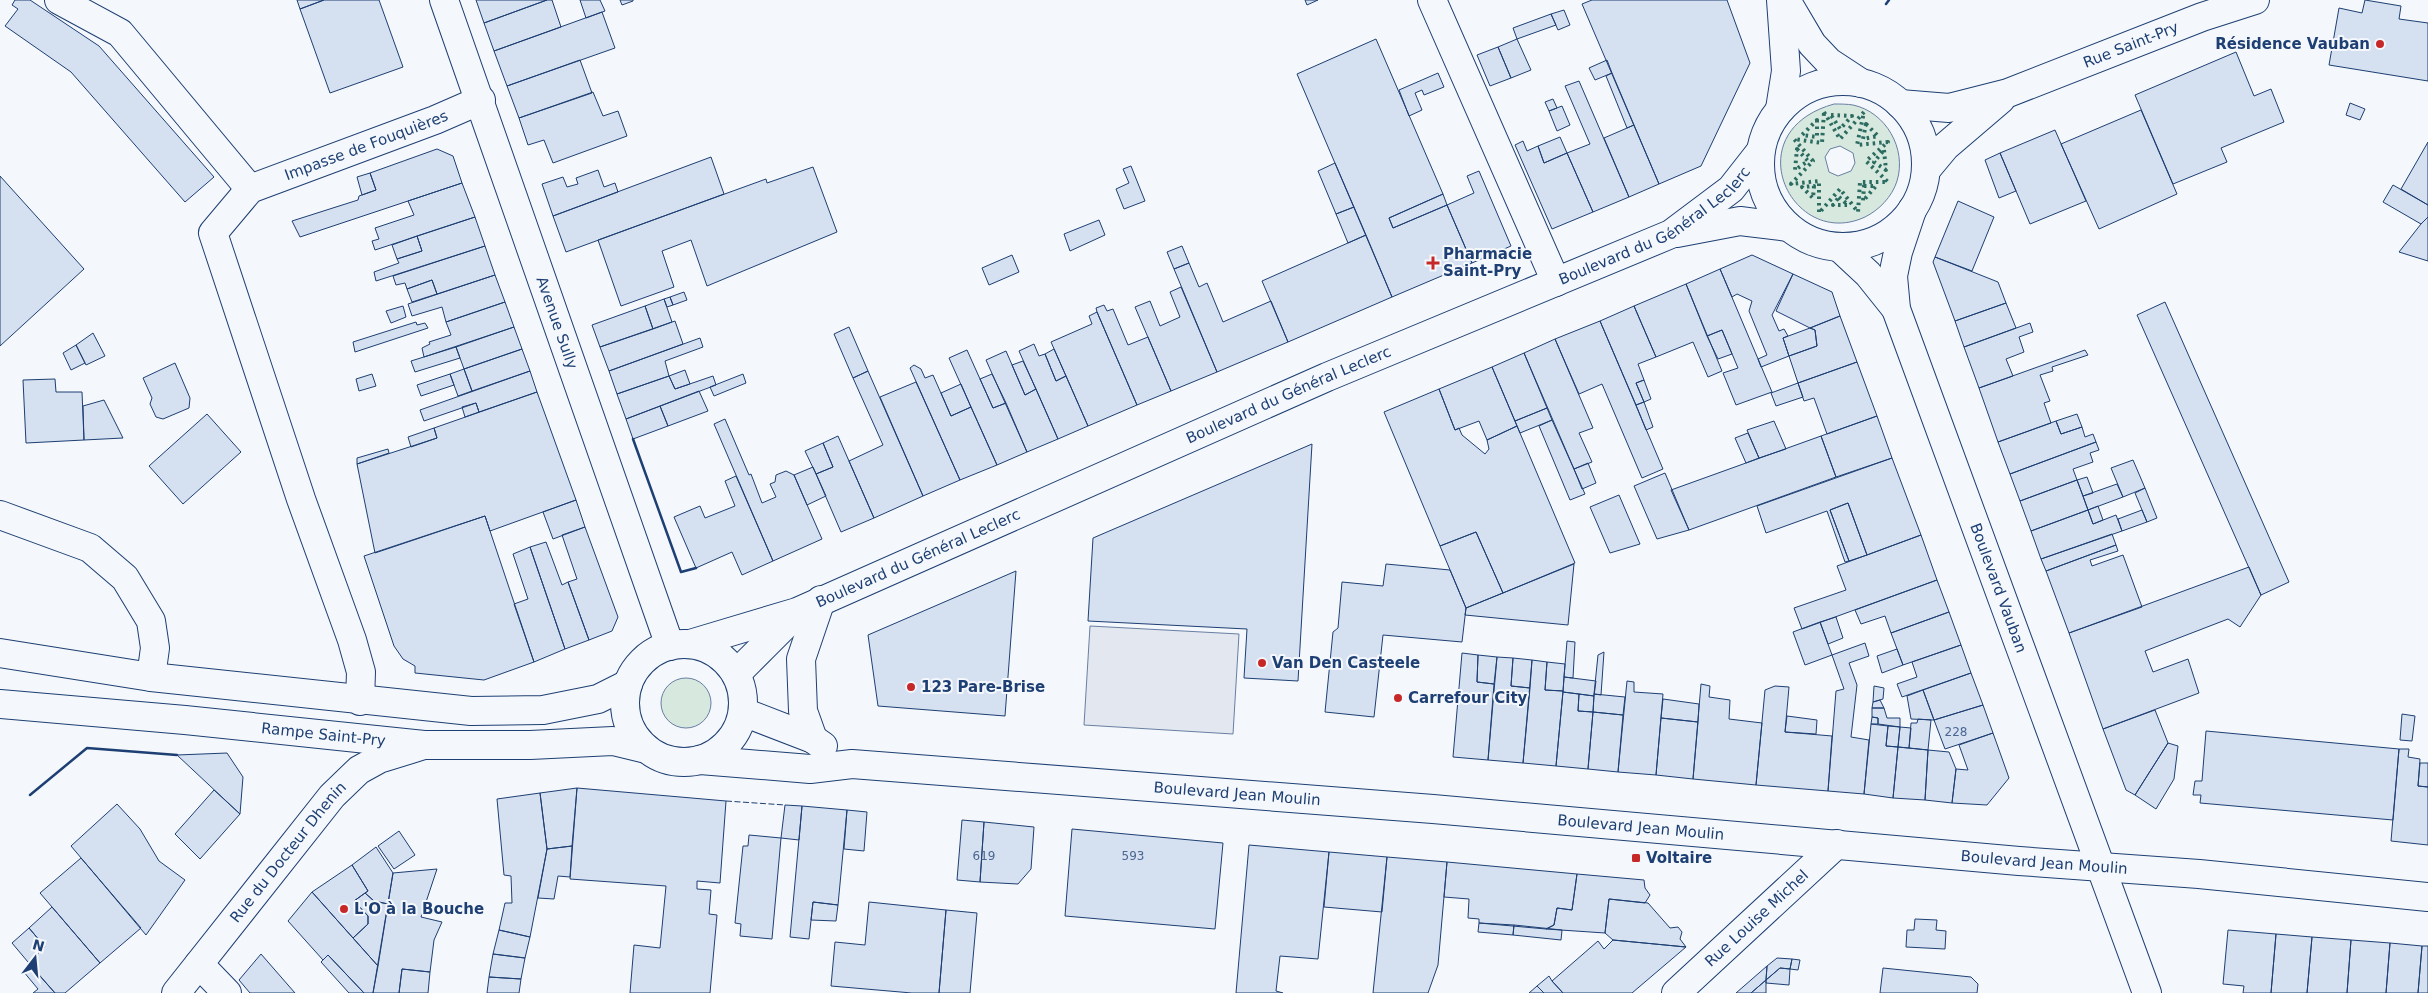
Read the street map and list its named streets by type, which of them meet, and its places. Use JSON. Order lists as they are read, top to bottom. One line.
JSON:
{"streets":{"street":["Rue Saint-Pry","Impasse de Fouquières","Boulevard du Général Leclerc","Avenue Sully","Boulevard Vauban","Rampe Saint-Pry","Boulevard Jean Moulin","Rue du Docteur Dhenin","Rue Louise Michel"]},"crossings":[["Rue Saint-Pry","Boulevard du Général Leclerc"],["Rue Saint-Pry","Boulevard Vauban"],["Impasse de Fouquières","Avenue Sully"],["Boulevard du Général Leclerc","Avenue Sully"],["Boulevard du Général Leclerc","Boulevard Vauban"],["Boulevard du Général Leclerc","Rampe Saint-Pry"],["Boulevard du Général Leclerc","Boulevard Jean Moulin"],["Avenue Sully","Rampe Saint-Pry"],["Avenue Sully","Boulevard Jean Moulin"],["Boulevard Vauban","Boulevard Jean Moulin"],["Rampe Saint-Pry","Boulevard Jean Moulin"],["Rampe Saint-Pry","Rue du Docteur Dhenin"],["Boulevard Jean Moulin","Rue Louise Michel"]],"places":{"other":["Résidence Vauban","Van Den Casteele","123 Pare-Brise","Carrefour City","L'O à la Bouche"],"health":["Pharmacie Saint-Pry"],"transit":["Voltaire"]},"house_numbers":["228","619","593"],"north":"top"}
